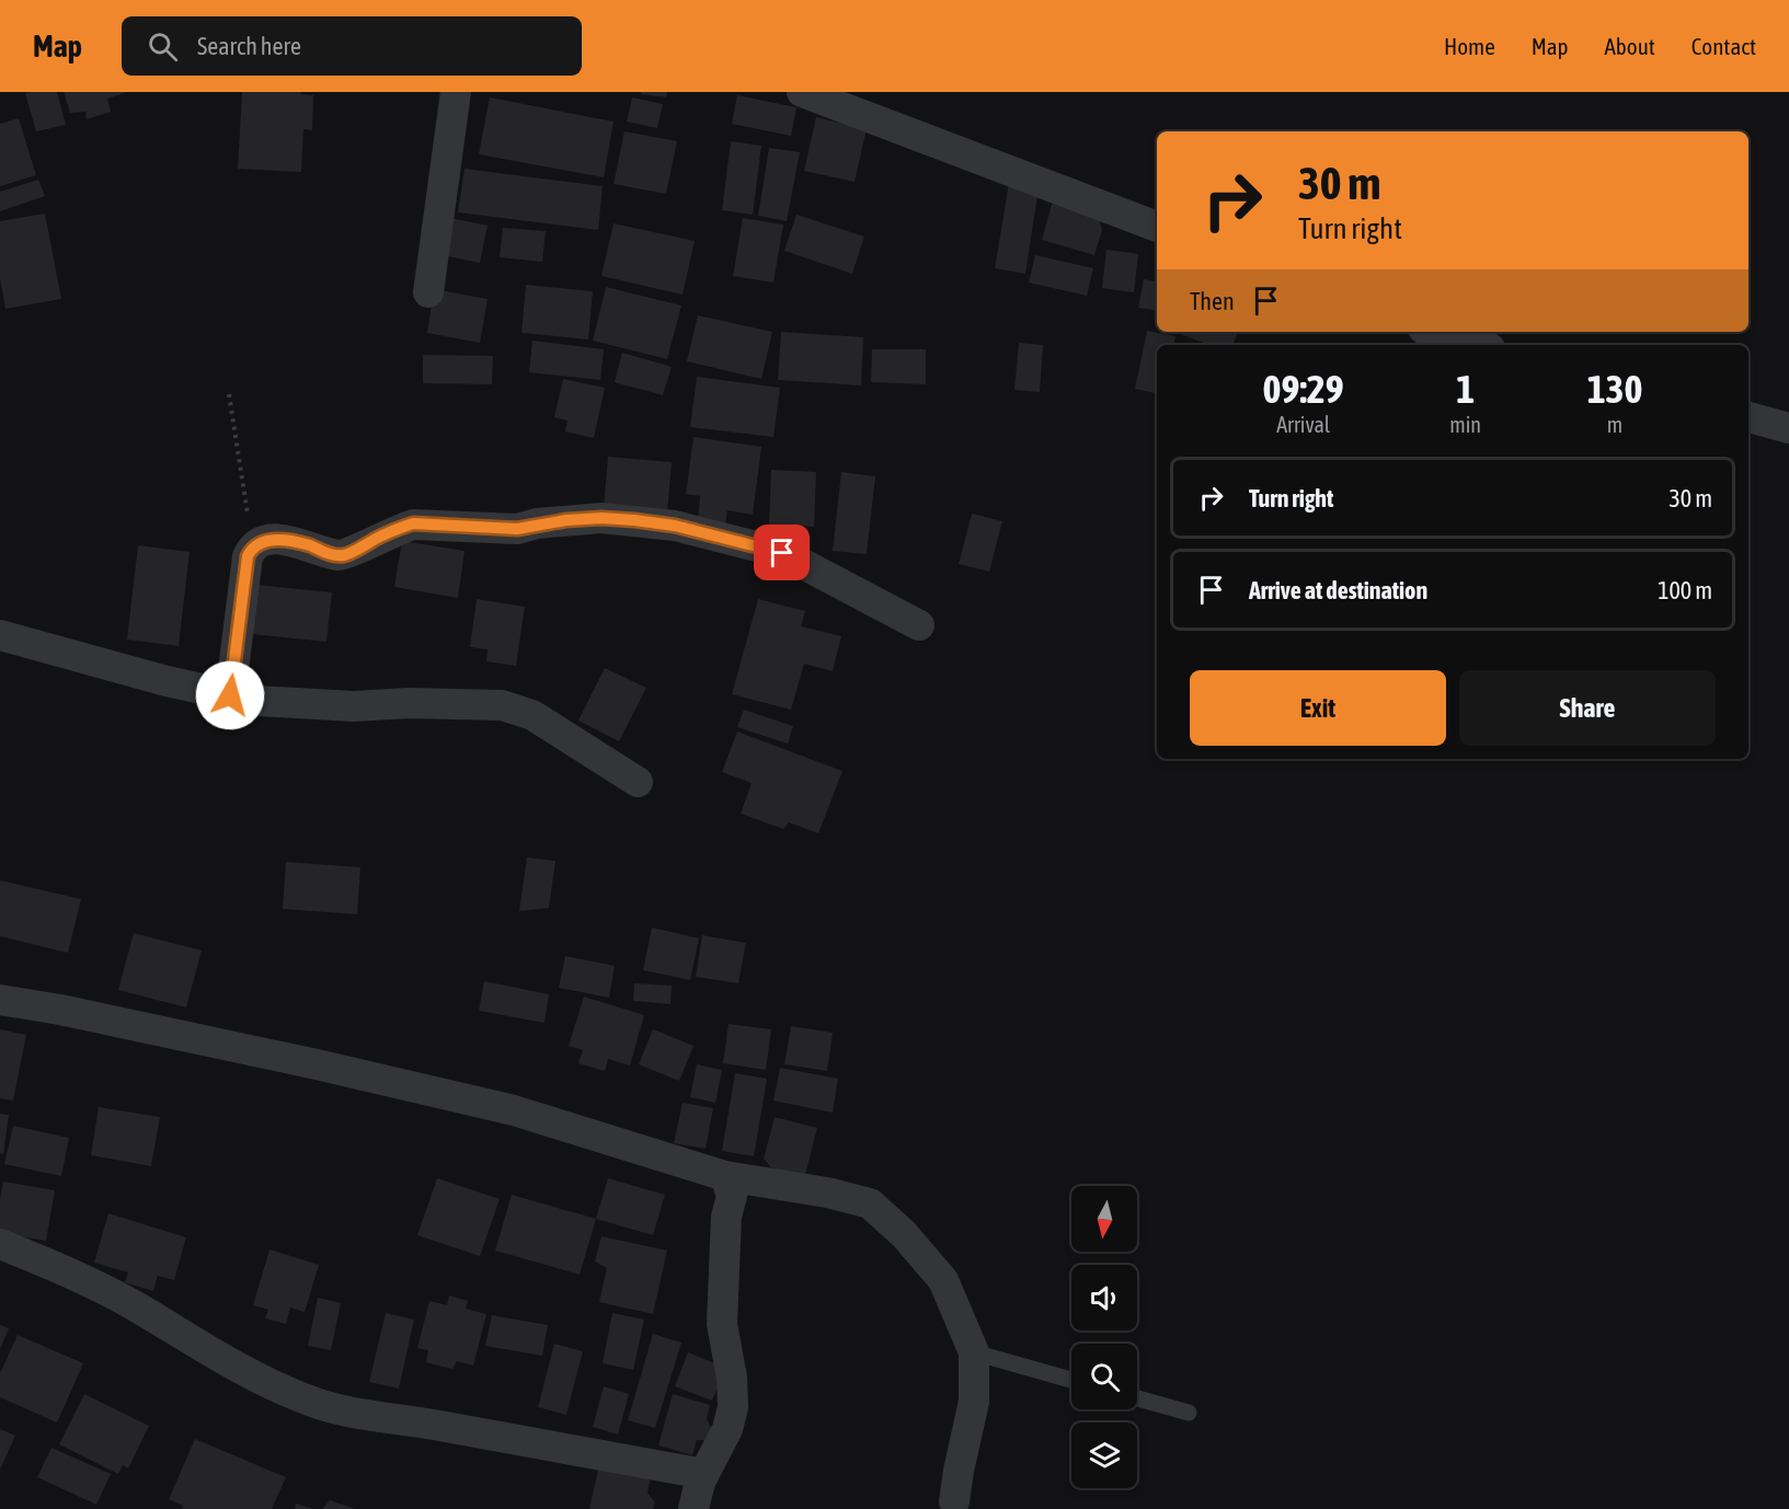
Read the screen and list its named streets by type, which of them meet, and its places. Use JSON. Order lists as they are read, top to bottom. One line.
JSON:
{"north":"bottom","page":{"header":"Map","search":"Search here","nav":["Home","Map","About","Contact"],"turn":["30 m","Turn right"],"then":"Then","eta":["09:29","Arrival","1","min","130","m"],"list":[{"name":"Turn right","value":"30 m"},{"name":"Arrive at destination","value":"100 m"}],"buttons":["Exit","Share"]}}
